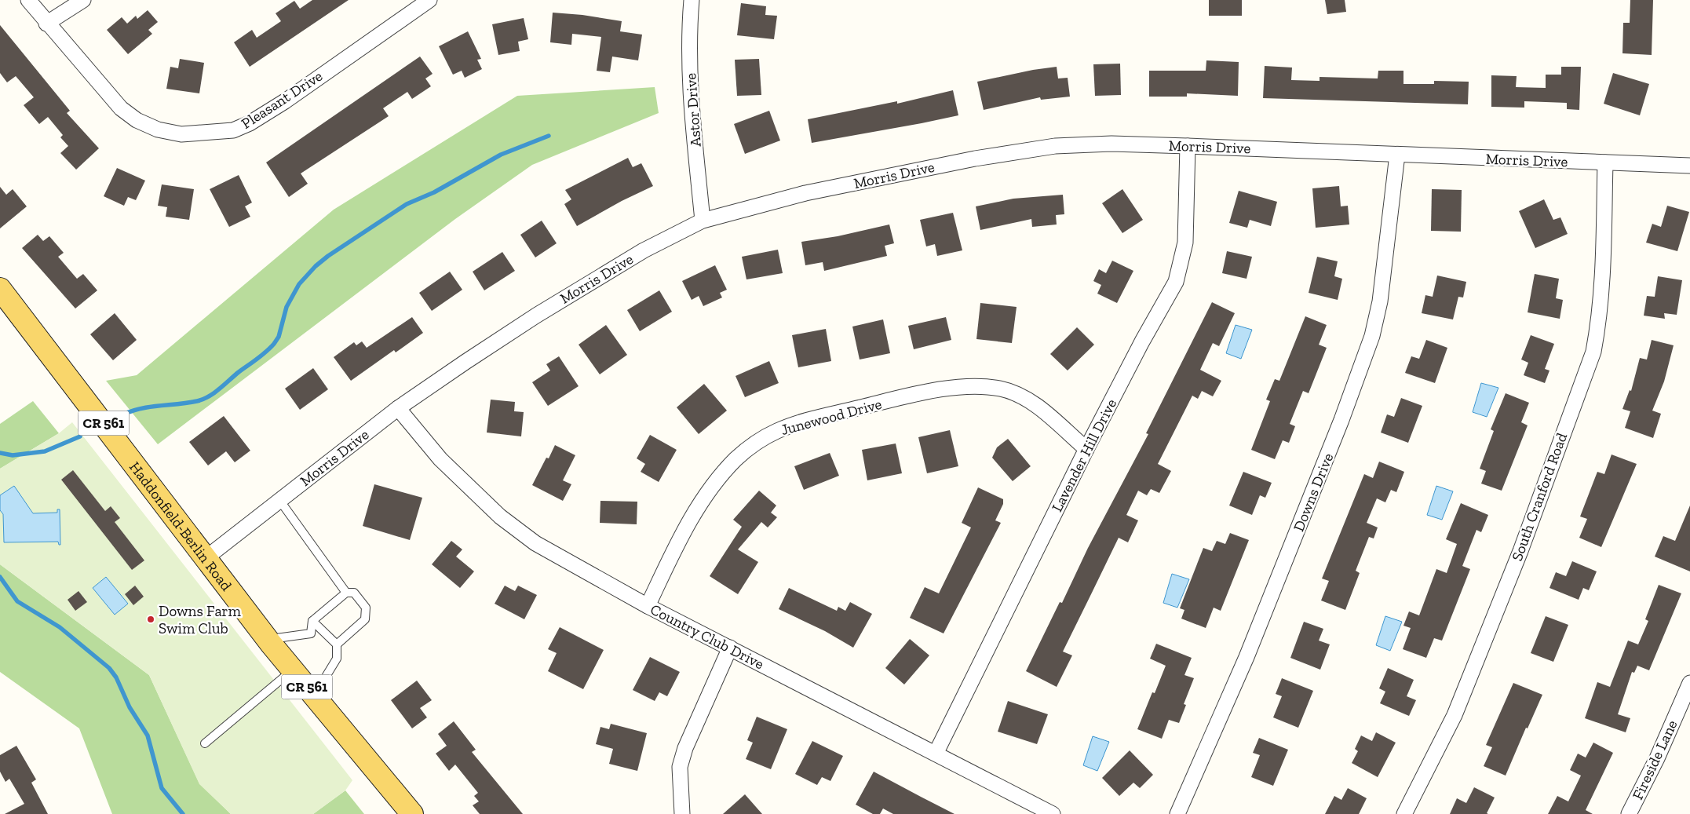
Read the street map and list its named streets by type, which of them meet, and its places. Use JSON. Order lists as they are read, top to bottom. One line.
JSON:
{"streets":{"main road":["CR 561","Haddonfield-Berlin Road"],"street":["Pleasant Drive","Astor Drive","Morris Drive","Junewood Drive","Lavender Hill Drive","Downs Drive","South Cranford Road","Country Club Drive","Fireside Lane"]},"crossings":[["Astor Drive","Morris Drive"],["Morris Drive","Lavender Hill Drive"],["Morris Drive","Downs Drive"],["Morris Drive","South Cranford Road"],["Morris Drive","Haddonfield-Berlin Road"],["Morris Drive","Country Club Drive"],["Junewood Drive","Lavender Hill Drive"],["Junewood Drive","Country Club Drive"],["Lavender Hill Drive","Country Club Drive"]],"places":["Downs Farm Swim Club"]}
